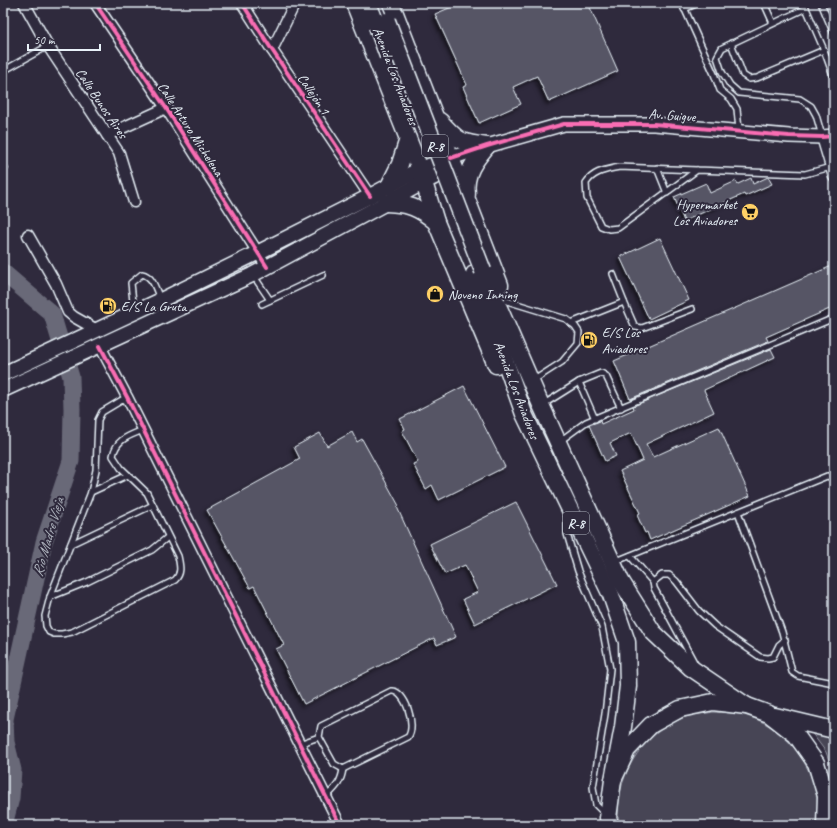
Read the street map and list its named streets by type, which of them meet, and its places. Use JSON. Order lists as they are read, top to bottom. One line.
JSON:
{"streets":{"main road":["Avenida Los Aviadores","R-8"],"street":["Callejón 1","Calle Bunos Aires","Av. Guigue","Calle Arturo Michelena"]},"crossings":[["Avenida Los Aviadores","R-8"],["Av. Guigue","R-8"]],"water":["Río Madre Vieja"],"places":{"supermarket":["Hypermarket Los Aviadores"],"shop":["Noveno Inning"],"fuel station":["E/S La Gruta","E/S Los Aviadores"]},"scale_bar":"50 m"}
